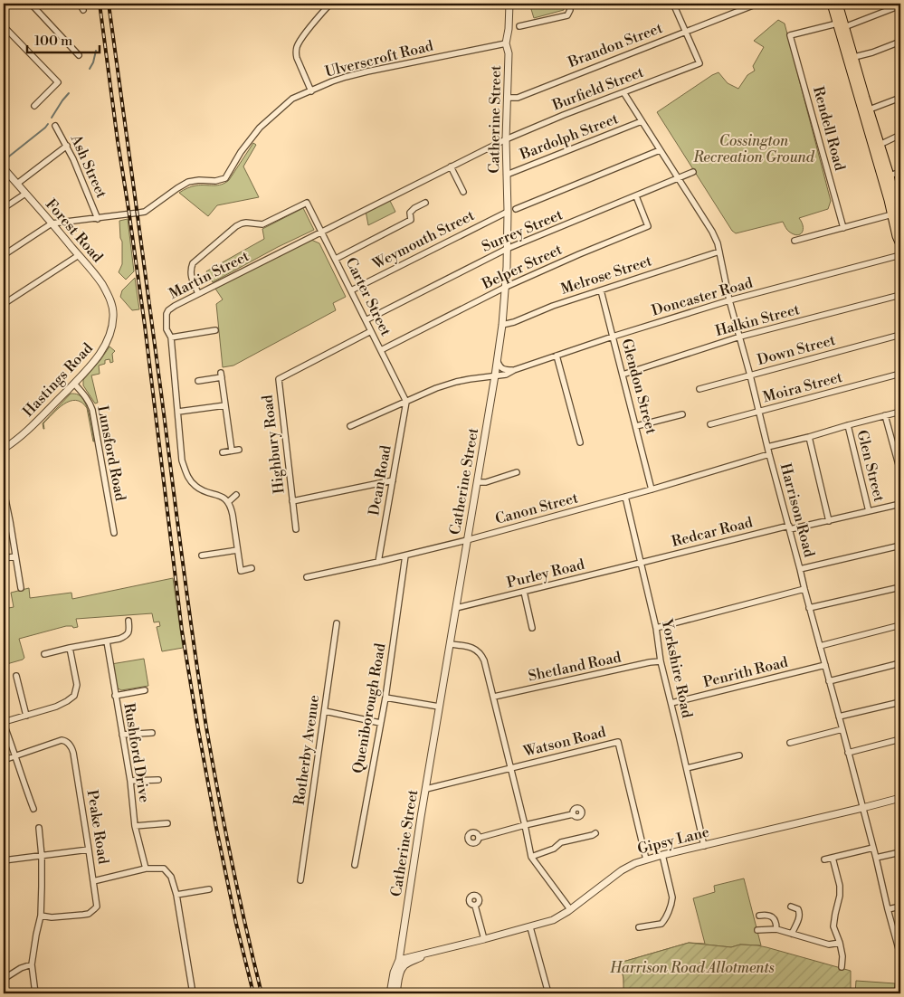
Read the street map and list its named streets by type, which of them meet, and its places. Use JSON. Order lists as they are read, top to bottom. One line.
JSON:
{"streets":{"street":["Brandon Street","Ulverscroft Road","Burfield Street","Catherine Street","Rendell Road","Bardolph Street","Ash Street","Forest Road","Surrey Street","Weymouth Street","Belper Street","Martin Street","Melrose Street","Carter Street","Doncaster Road","Halkin Street","Down Street","Hastings Road","Glendon Street","Moira Street","Highbury Road","Lunsford Road","Glen Street","Dean Road","Canon Street","Harrison Road","Redcar Road","Purley Road","Shetland Road","Yorkshire Road","Penrith Road","Queniborough Road","Watson Road","Rotherby Avenue","Rushford Drive","Peake Road","Gipsy Lane"]},"crossings":[["Brandon Street","Burfield Street"],["Brandon Street","Catherine Street"],["Ulverscroft Road","Catherine Street"],["Ulverscroft Road","Ash Street"],["Burfield Street","Catherine Street"],["Burfield Street","Martin Street"],["Burfield Street","Harrison Road"],["Catherine Street","Bardolph Street"],["Catherine Street","Surrey Street"],["Catherine Street","Weymouth Street"],["Catherine Street","Belper Street"],["Catherine Street","Martin Street"],["Catherine Street","Melrose Street"],["Catherine Street","Doncaster Road"],["Catherine Street","Canon Street"],["Catherine Street","Purley Road"],["Catherine Street","Watson Road"],["Catherine Street","Gipsy Lane"],["Bardolph Street","Harrison Road"],["Forest Road","Hastings Road"],["Surrey Street","Belper Street"],["Surrey Street","Carter Street"],["Surrey Street","Harrison Road"],["Weymouth Street","Carter Street"],["Belper Street","Carter Street"],["Martin Street","Carter Street"],["Melrose Street","Glendon Street"],["Melrose Street","Harrison Road"],["Carter Street","Doncaster Road"],["Carter Street","Highbury Road"],["Carter Street","Dean Road"],["Doncaster Road","Glendon Street"],["Doncaster Road","Dean Road"],["Doncaster Road","Harrison Road"],["Halkin Street","Glendon Street"],["Halkin Street","Harrison Road"],["Down Street","Harrison Road"],["Hastings Road","Lunsford Road"],["Glendon Street","Canon Street"],["Moira Street","Harrison Road"],["Glen Street","Redcar Road"],["Dean Road","Canon Street"],["Canon Street","Harrison Road"],["Canon Street","Yorkshire Road"],["Canon Street","Queniborough Road"],["Harrison Road","Redcar Road"],["Harrison Road","Penrith Road"],["Harrison Road","Gipsy Lane"],["Redcar Road","Purley Road"],["Redcar Road","Yorkshire Road"],["Purley Road","Yorkshire Road"],["Shetland Road","Yorkshire Road"],["Yorkshire Road","Penrith Road"],["Yorkshire Road","Gipsy Lane"],["Watson Road","Gipsy Lane"]],"parks":["Cossington Recreation Ground","Harrison Road Allotments"],"scale_bar":"100 m"}
